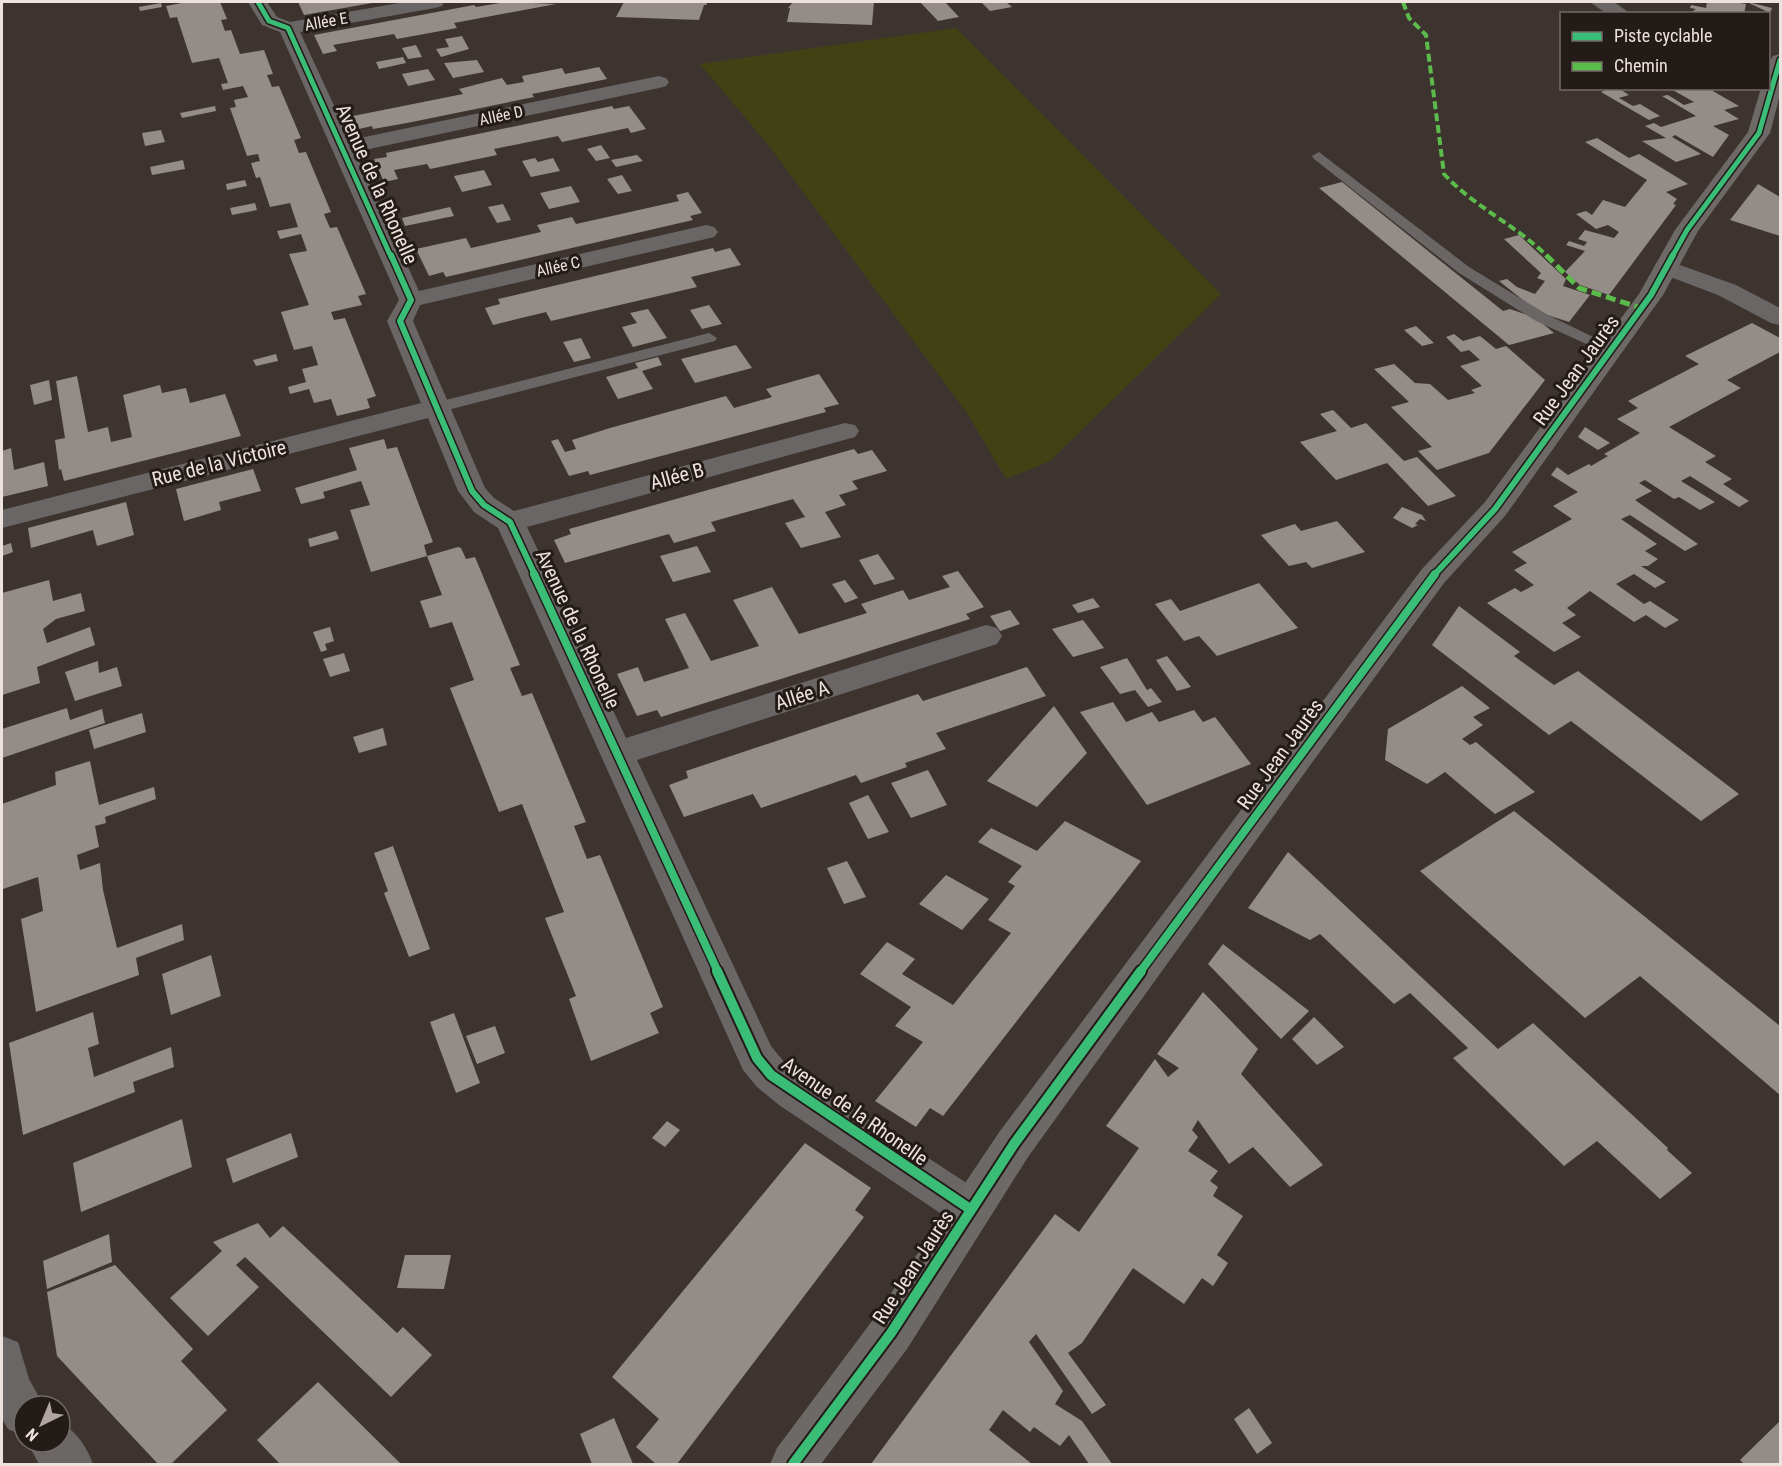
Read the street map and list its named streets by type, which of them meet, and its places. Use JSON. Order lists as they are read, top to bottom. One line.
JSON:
{"streets":{"street":["Allée E","Allée D","Avenue de la Rhonelle","Allée C","Rue Jean Jaurès","Rue de la Victoire","Allée B","Allée A"]},"crossings":[["Allée E","Avenue de la Rhonelle"],["Allée D","Avenue de la Rhonelle"],["Avenue de la Rhonelle","Allée C"],["Avenue de la Rhonelle","Rue Jean Jaurès"],["Avenue de la Rhonelle","Allée B"],["Avenue de la Rhonelle","Allée A"]],"legend":["Piste cyclable","Chemin"],"north":"bottom left"}
